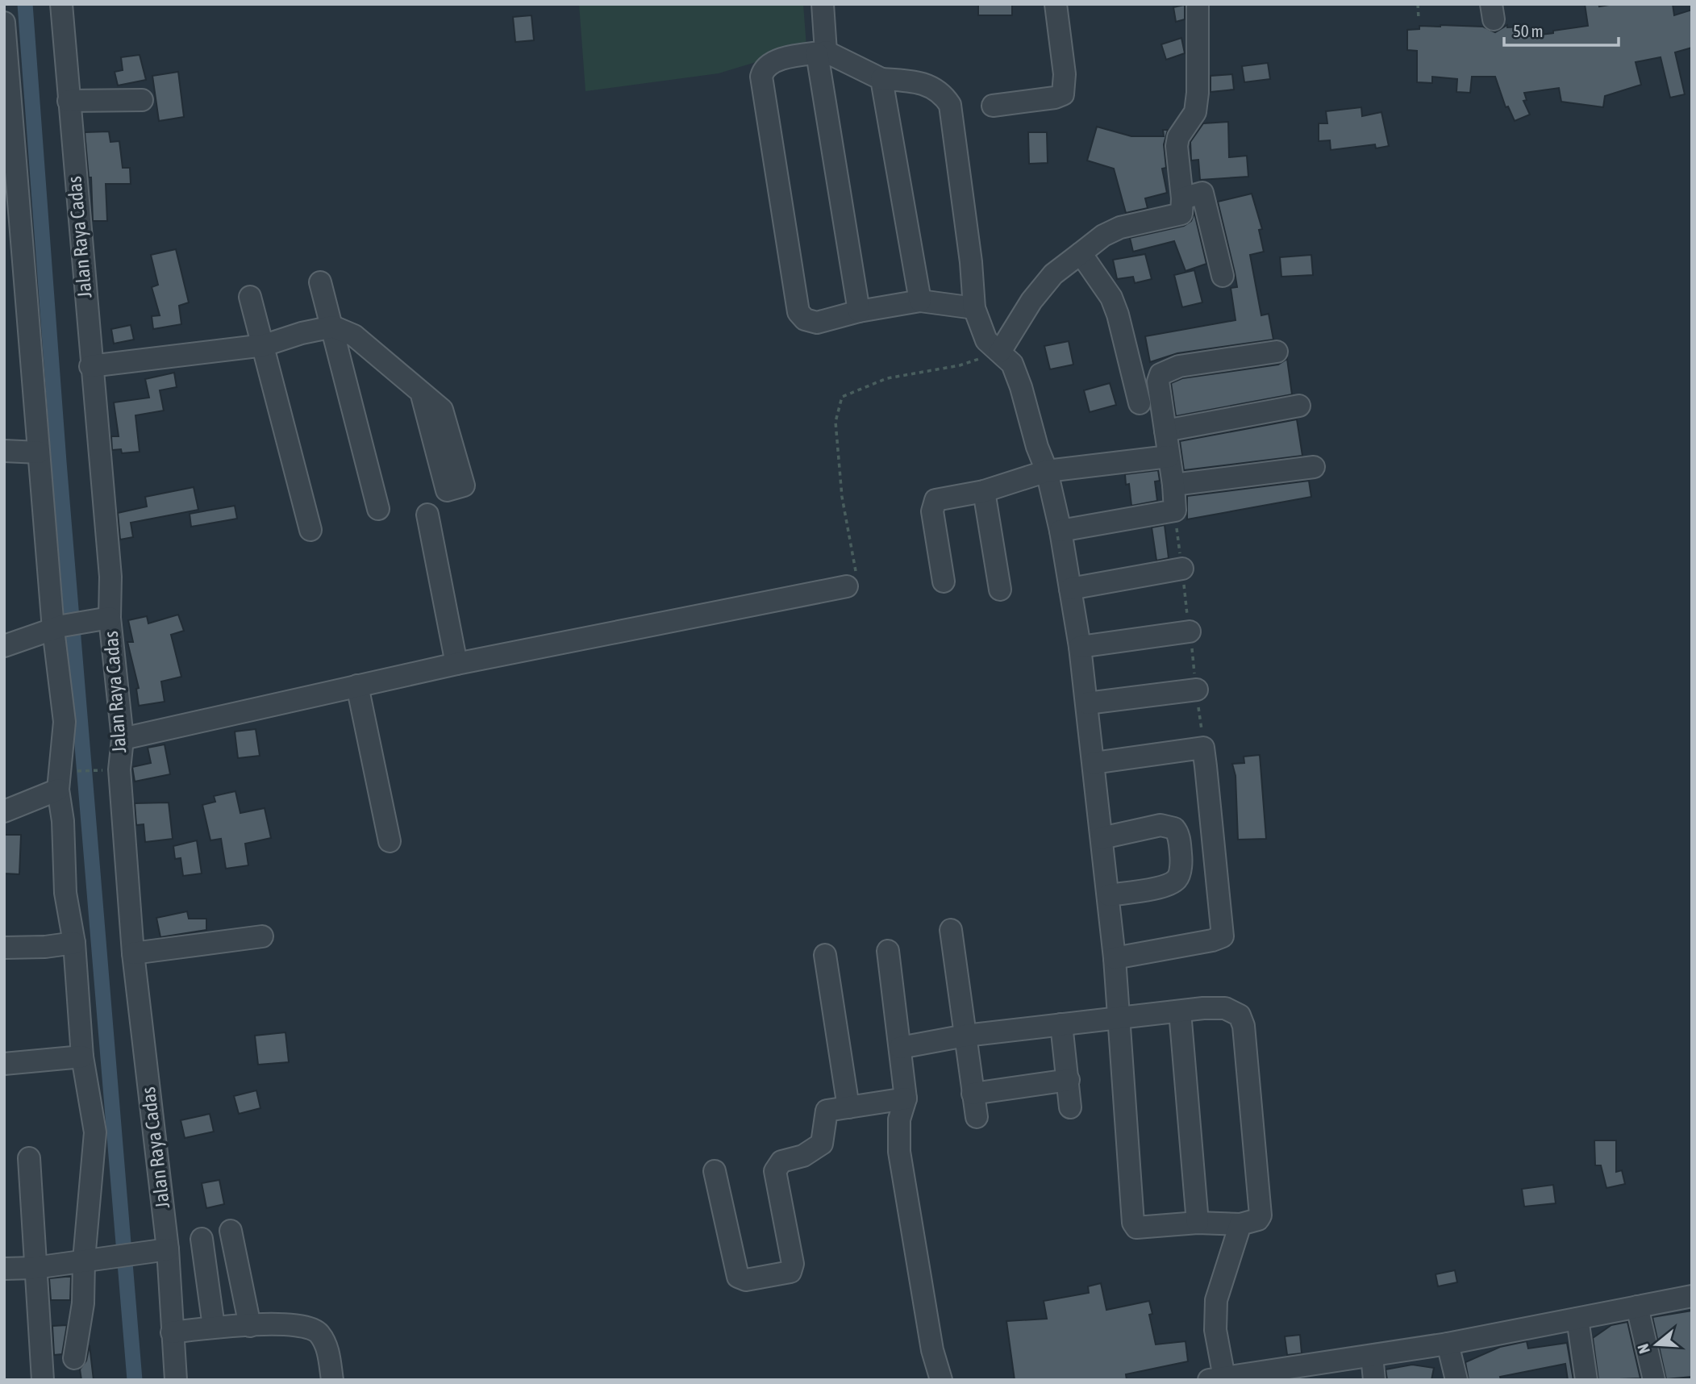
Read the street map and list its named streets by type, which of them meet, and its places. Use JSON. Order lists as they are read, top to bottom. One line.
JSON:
{"streets":{"street":["Jalan Raya Cadas"]},"scale_bar":"50 m","north":"left"}
